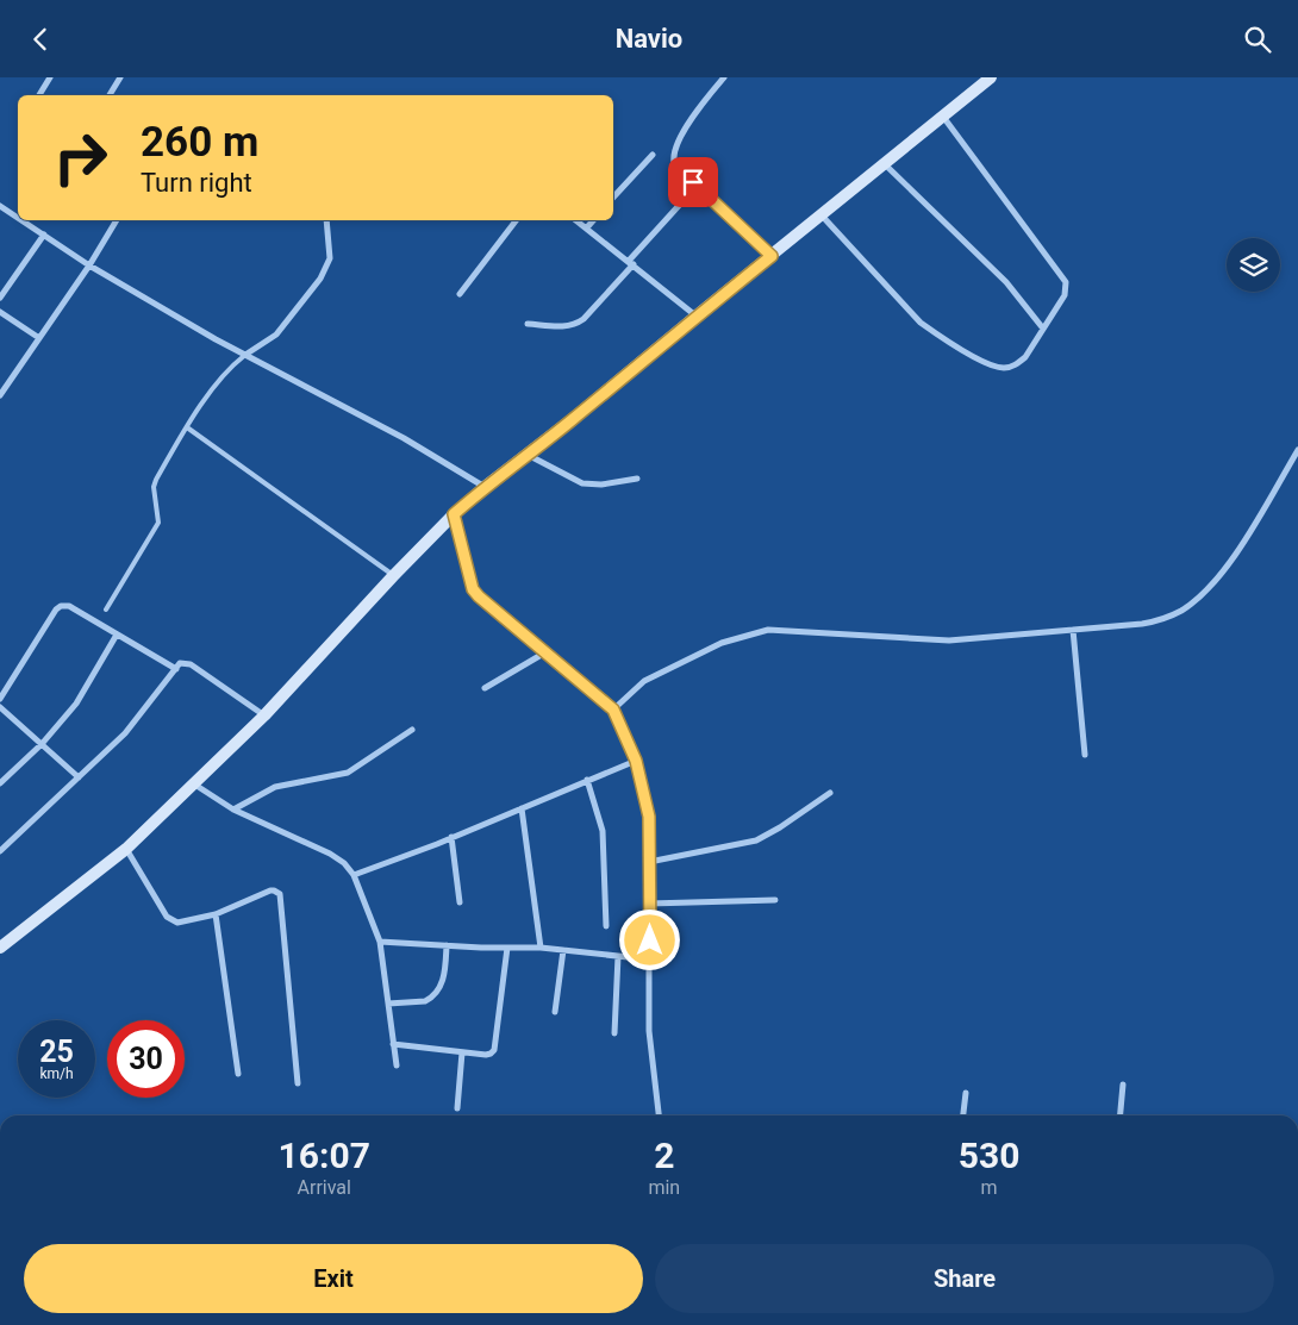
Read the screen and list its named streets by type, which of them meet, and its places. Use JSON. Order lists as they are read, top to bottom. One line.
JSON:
{"page":{"header":"Navio","turn":["260 m","Turn right"],"speed":"25 km/h","limit":"30","eta":["16:07","Arrival","2","min","530","m"],"buttons":["Exit","Share"]}}
